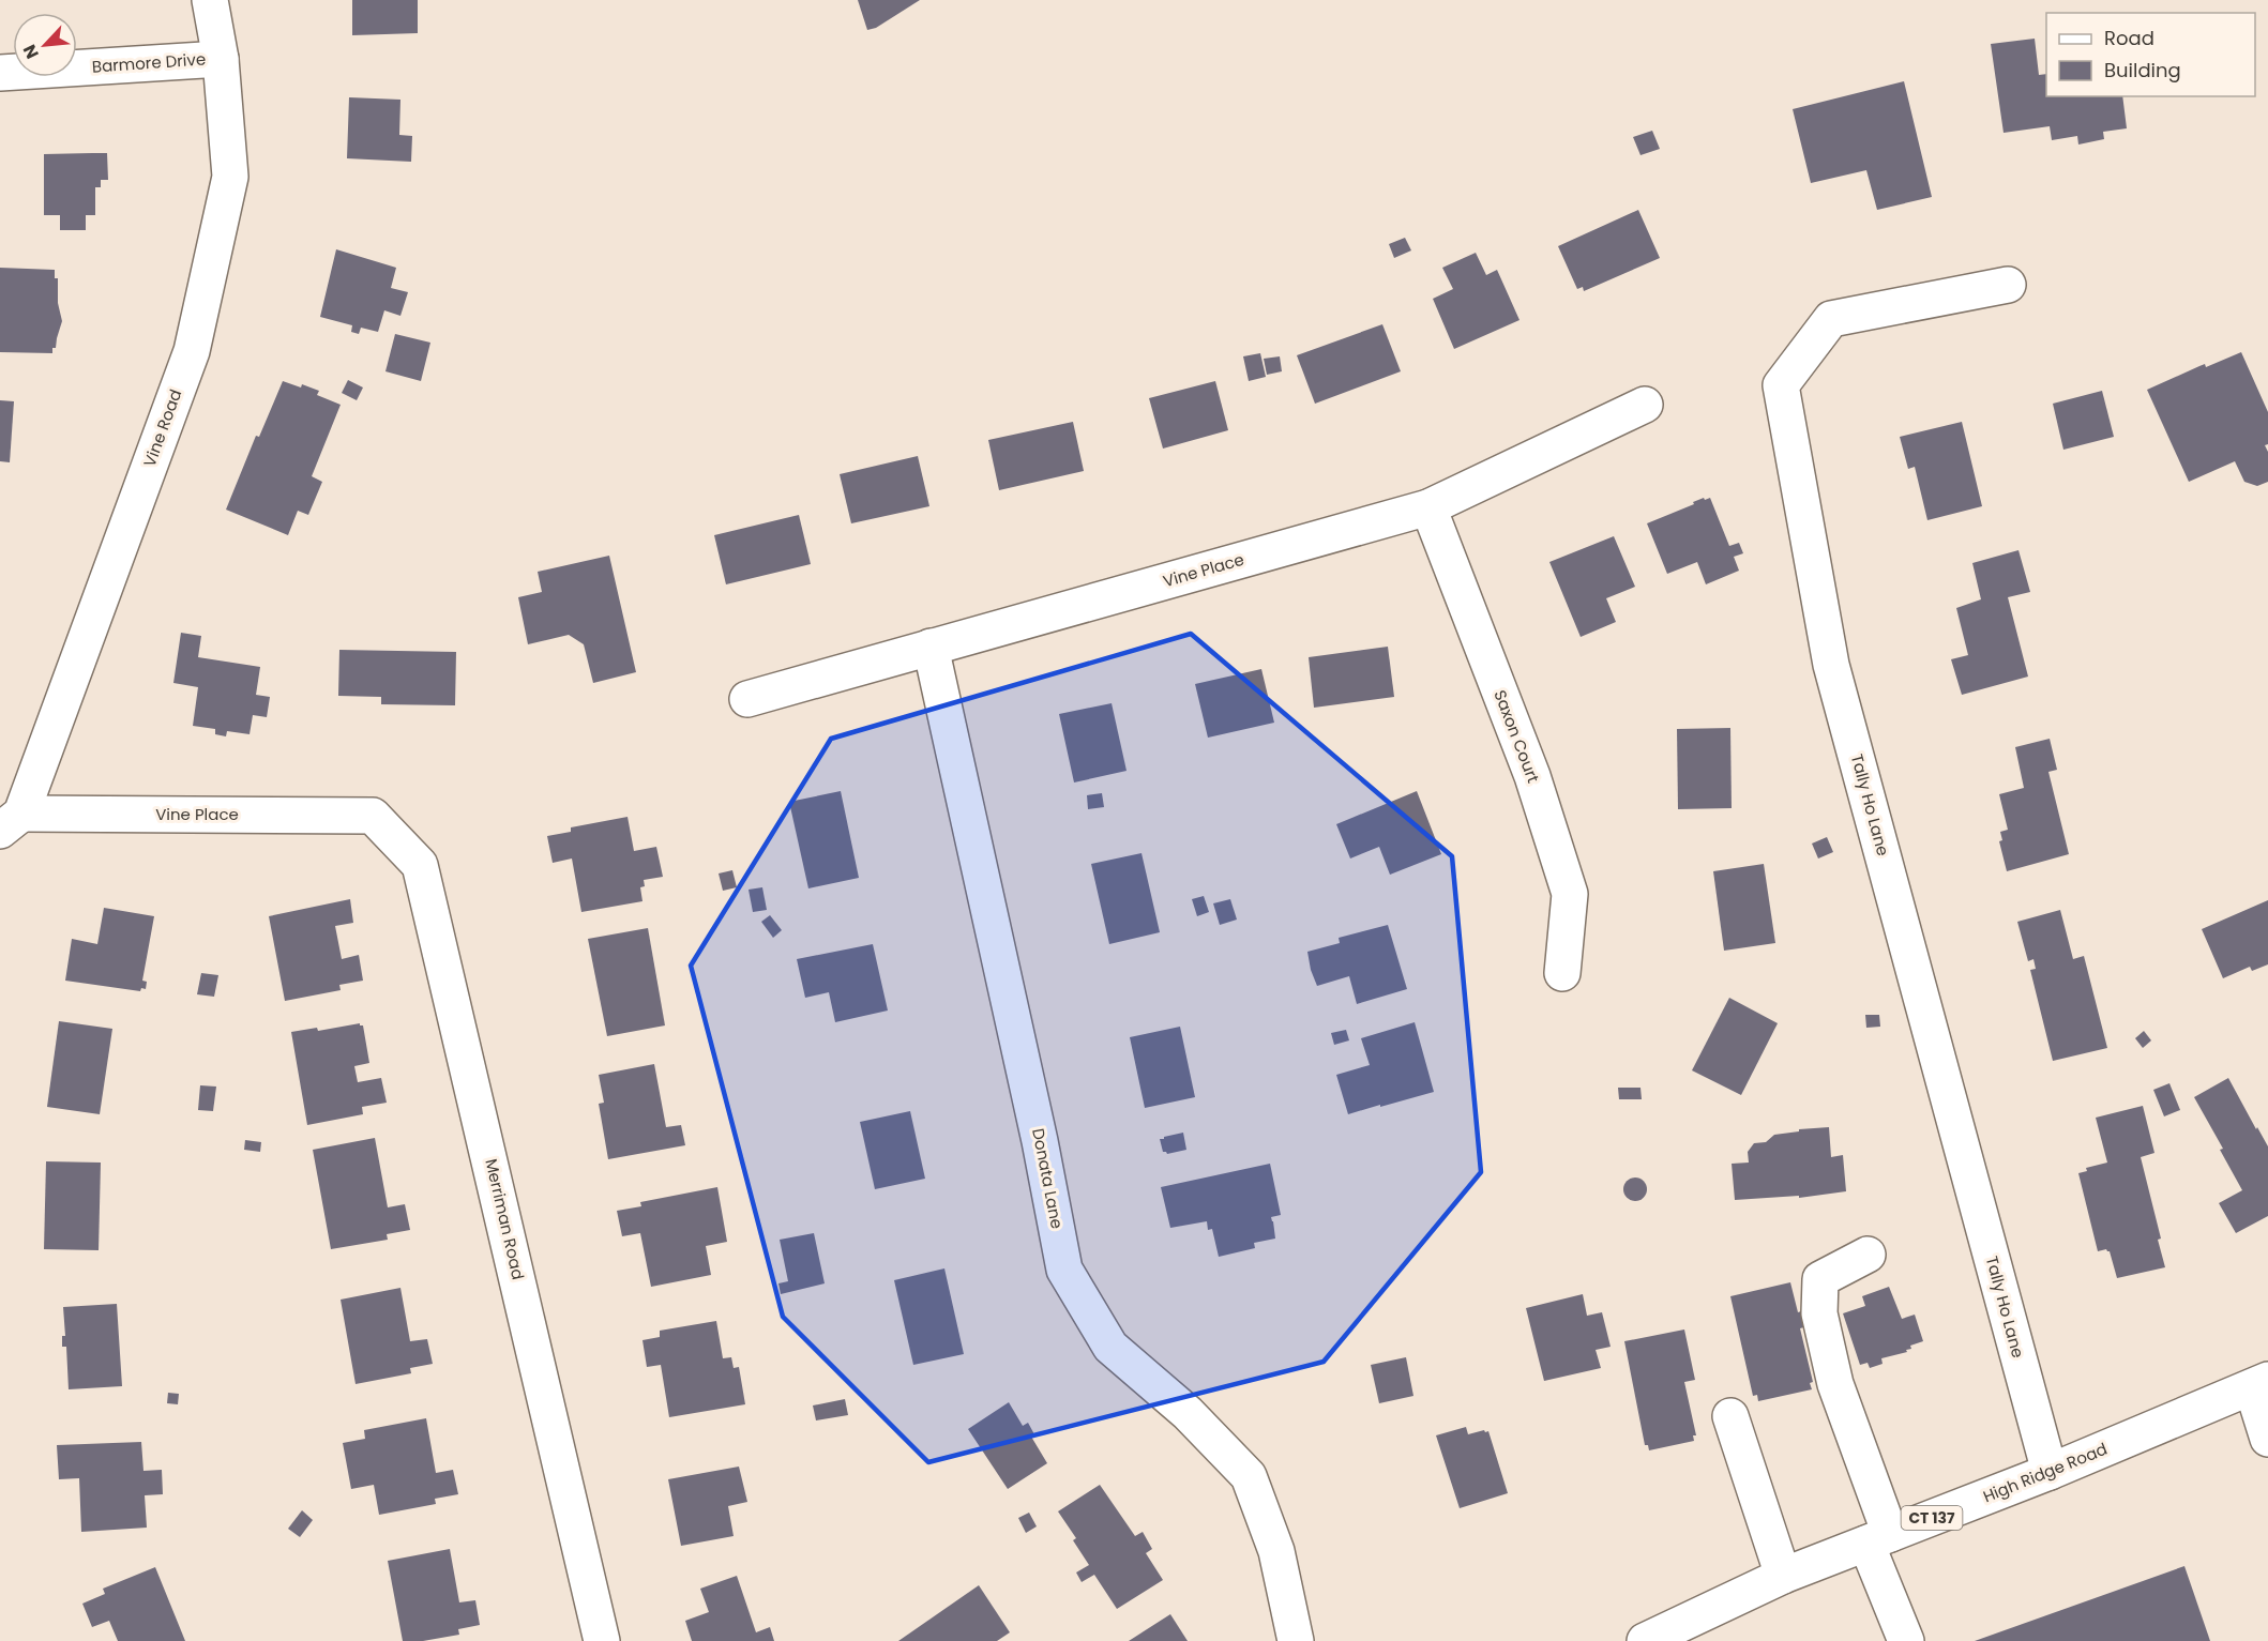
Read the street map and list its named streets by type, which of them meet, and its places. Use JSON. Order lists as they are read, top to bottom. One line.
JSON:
{"streets":{"street":["Barmore Drive","Vine Road","Vine Place","Saxon Court","Tally Ho Lane","Donata Lane","Merriman Road","High Ridge Road","CT 137"]},"crossings":[["Barmore Drive","Vine Road"],["Vine Road","Vine Place"],["Vine Place","Saxon Court"],["Vine Place","Donata Lane"],["Vine Place","Merriman Road"],["Tally Ho Lane","High Ridge Road"]],"legend":["Road","Building"],"north":"bottom left"}
